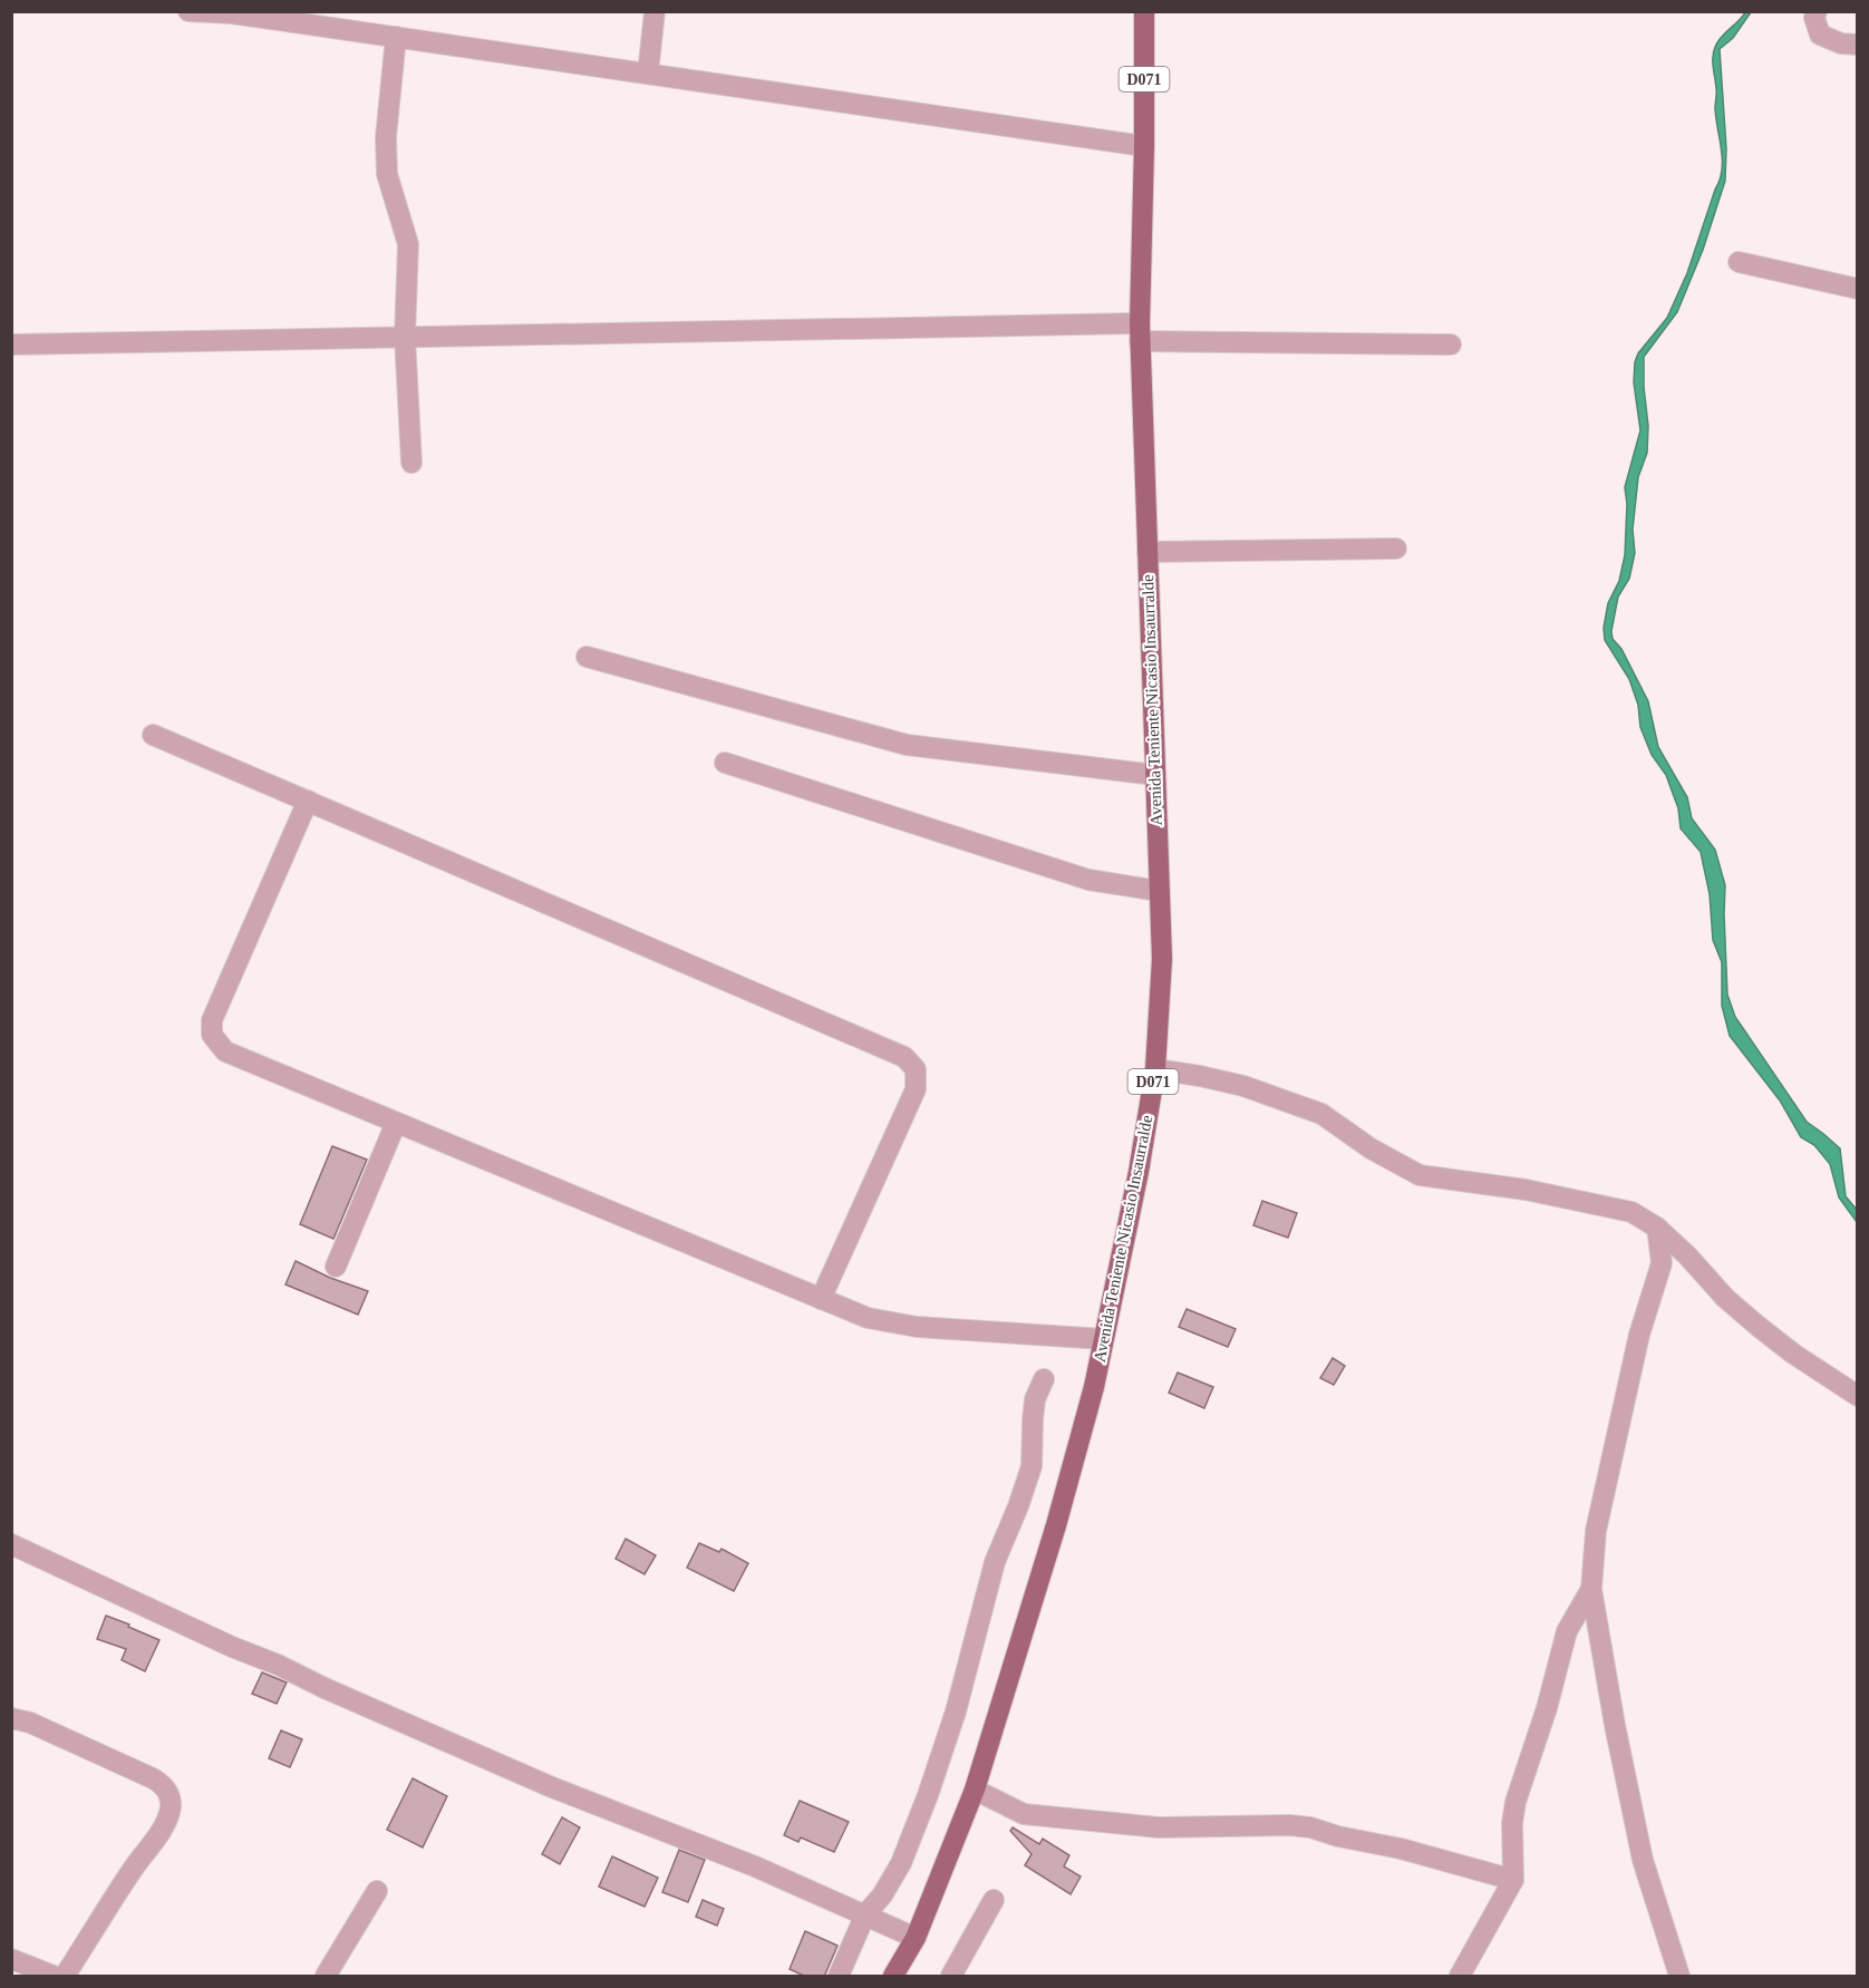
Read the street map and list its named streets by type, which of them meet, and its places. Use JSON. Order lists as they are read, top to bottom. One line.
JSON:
{"streets":{"main road":["D071","Avenida Teniente Nicasio Insaurralde"]},"crossings":[["D071","Avenida Teniente Nicasio Insaurralde"]]}
